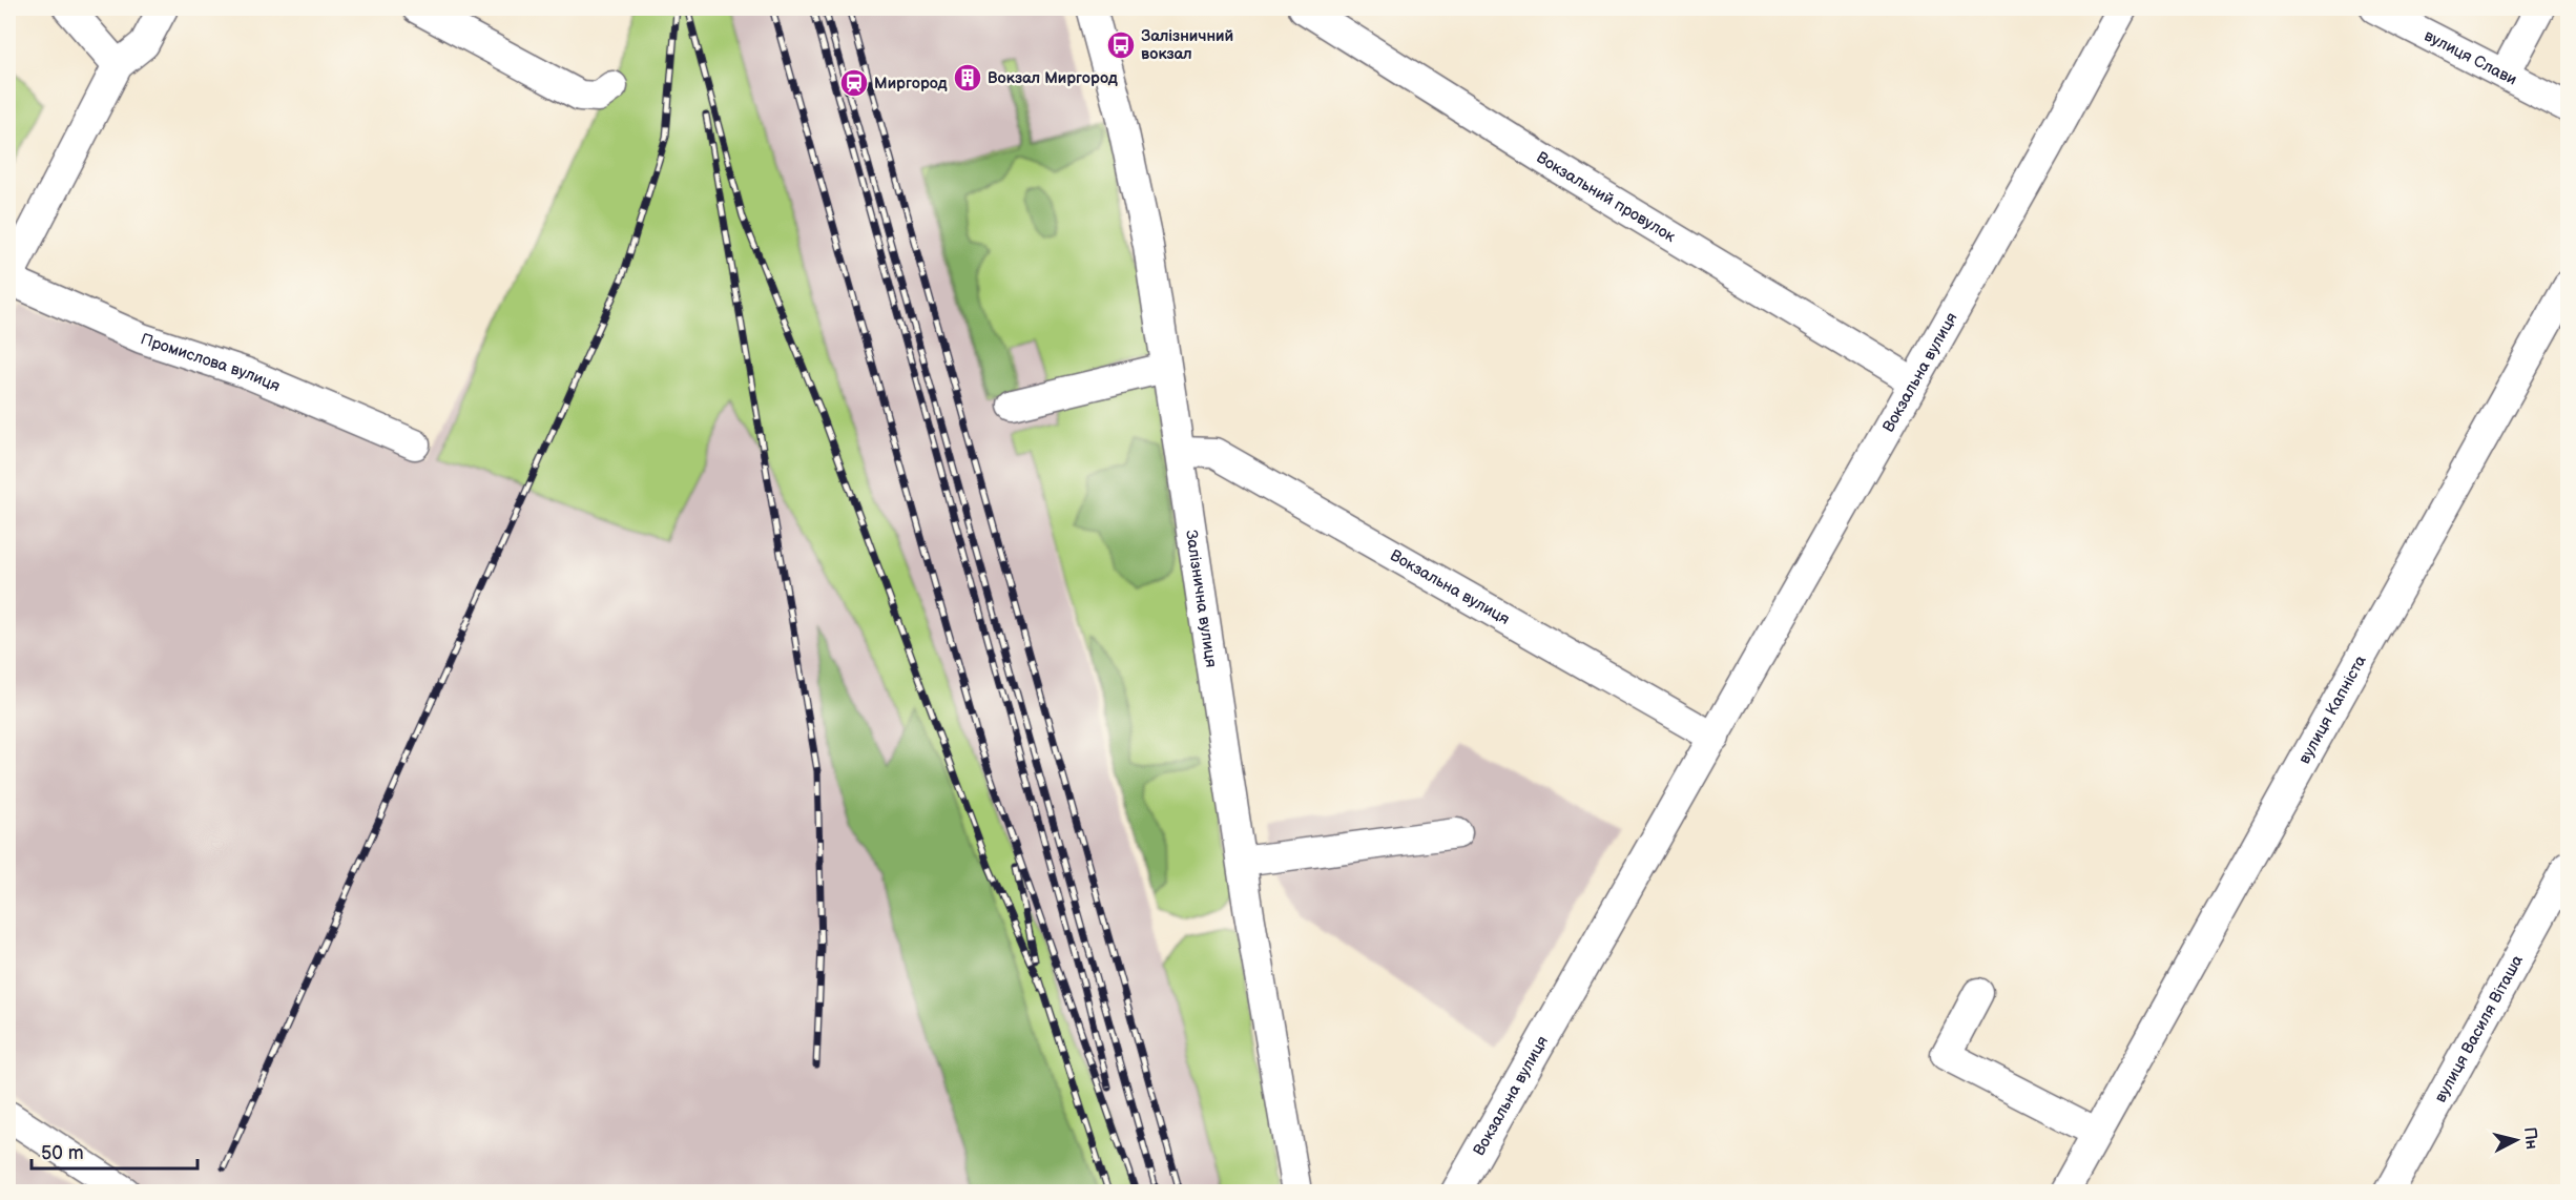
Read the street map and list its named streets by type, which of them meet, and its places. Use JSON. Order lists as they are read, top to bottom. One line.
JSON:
{"streets":{"street":["вулиця Слави","Вокзальний провулок","Промислова вулиця","Вокзальна вулиця","Залізнична вулиця","вулиця Капніста","вулиця Василя Віташа"]},"crossings":[["Вокзальний провулок","Вокзальна вулиця"],["Вокзальна вулиця","Залізнична вулиця"]],"places":{"bus stop":["Залізничний вокзал"],"building":["Вокзал Миргород"],"station":["Миргород"]},"scale_bar":"50 m","north":"right"}
